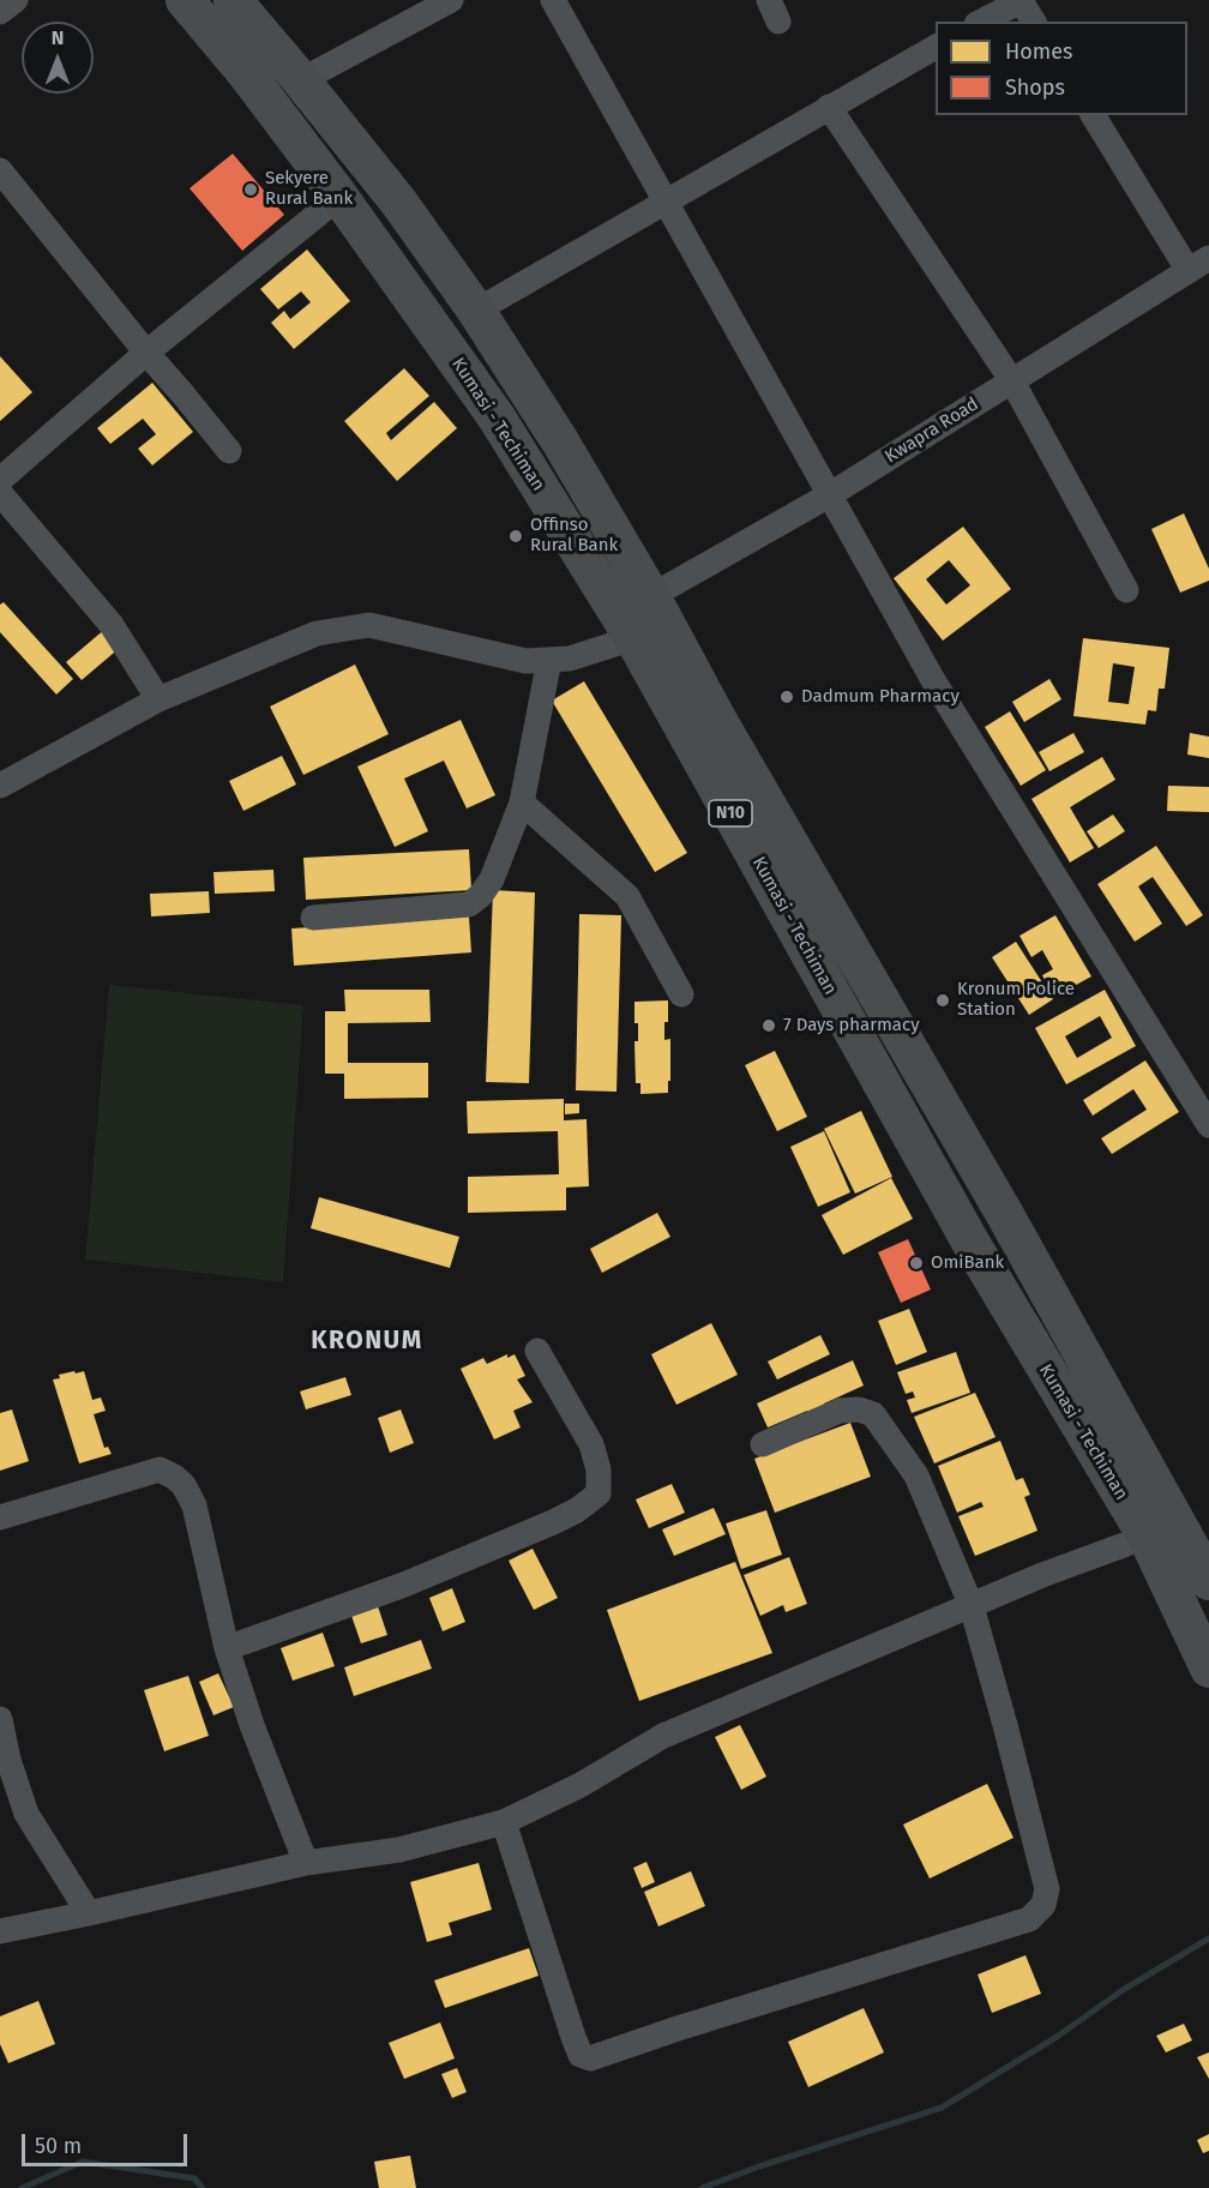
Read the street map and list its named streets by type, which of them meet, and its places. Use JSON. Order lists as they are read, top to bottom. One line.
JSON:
{"streets":{"highway":["Kumasi - Techiman","N10"],"street":["Kwapra Road"]},"crossings":[["Kwapra Road","N10"]],"districts":["KRONUM"],"places":["Sekyere Rural Bank","Offinso Rural Bank","Dadmum Pharmacy","Kronum Police Station","7 Days pharmacy","OmiBank"],"legend":["Homes","Shops"],"scale_bar":"50 m","north":"top"}
